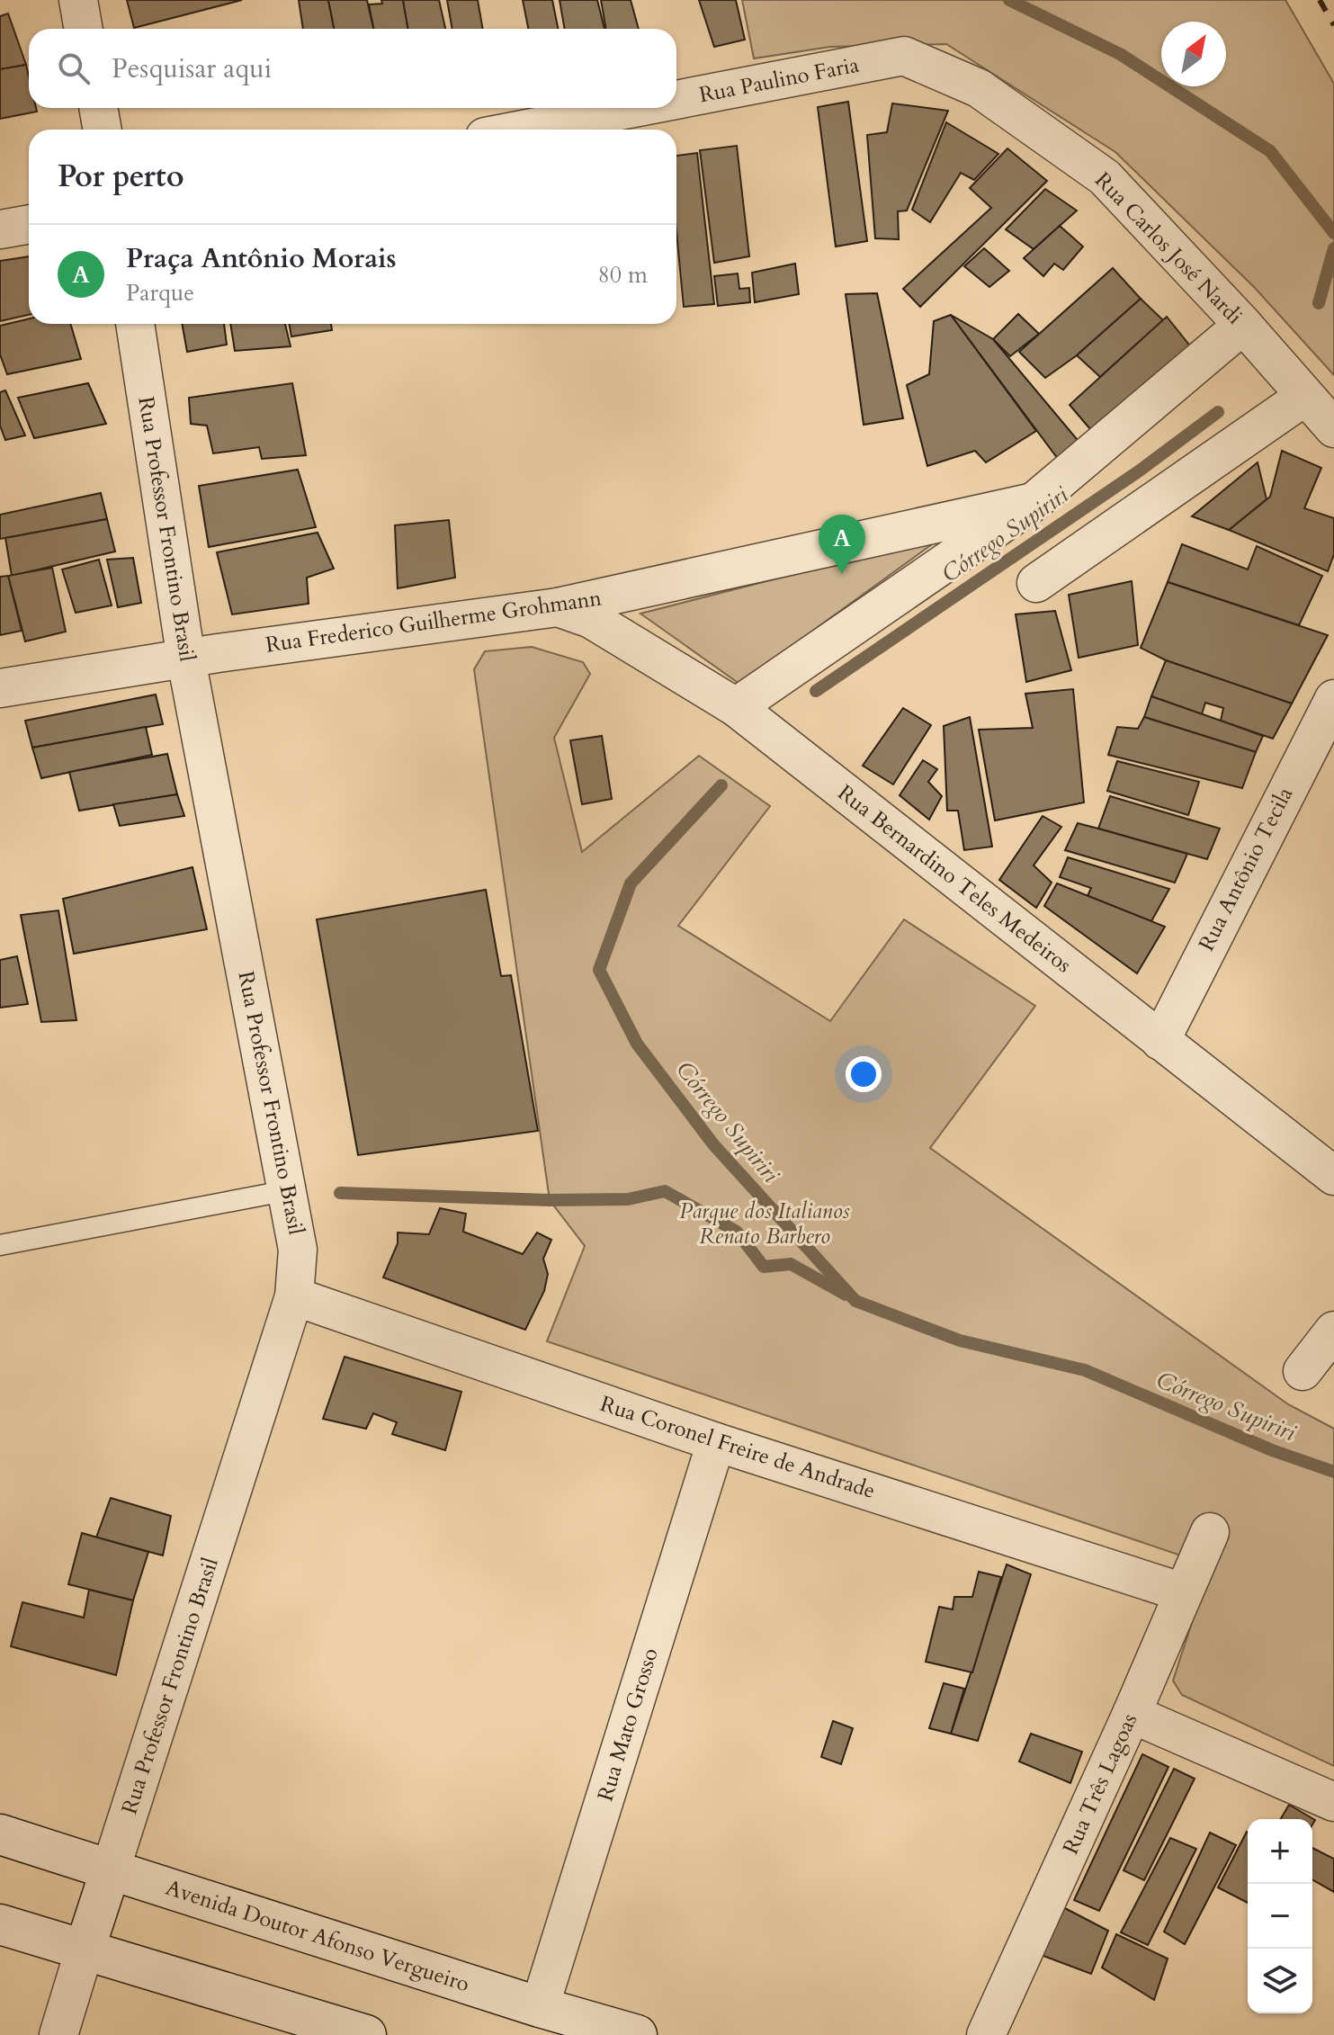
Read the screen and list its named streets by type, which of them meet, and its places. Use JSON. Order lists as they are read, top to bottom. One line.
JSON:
{"streets":{"main road":["Avenida Doutor Afonso Vergueiro"],"street":["Rua Paulino Faria","Rua Carlos José Nardi","Rua Professor Frontino Brasil","Rua Frederico Guilherme Grohmann","Rua Antônio Tecila","Rua Bernardino Teles Medeiros","Rua Coronel Freire de Andrade","Rua Mato Grosso","Rua Três Lagoas"]},"crossings":[["Rua Paulino Faria","Rua Carlos José Nardi"],["Rua Carlos José Nardi","Rua Frederico Guilherme Grohmann"],["Rua Professor Frontino Brasil","Rua Frederico Guilherme Grohmann"],["Rua Professor Frontino Brasil","Rua Coronel Freire de Andrade"],["Rua Professor Frontino Brasil","Avenida Doutor Afonso Vergueiro"],["Rua Frederico Guilherme Grohmann","Rua Bernardino Teles Medeiros"],["Rua Antônio Tecila","Rua Bernardino Teles Medeiros"],["Rua Coronel Freire de Andrade","Rua Mato Grosso"],["Rua Coronel Freire de Andrade","Rua Três Lagoas"],["Rua Mato Grosso","Avenida Doutor Afonso Vergueiro"]],"water":["Córrego Supiriri"],"parks":["Parque dos Italianos Renato Barbero"],"north":"top right","page":{"search":"Pesquisar aqui","heading":"Por perto","list":[{"mark":"A","name":"Praça Antônio Morais","note":"Parque","value":"80 m"}],"pins":"A","map_buttons":["+","−"]}}
